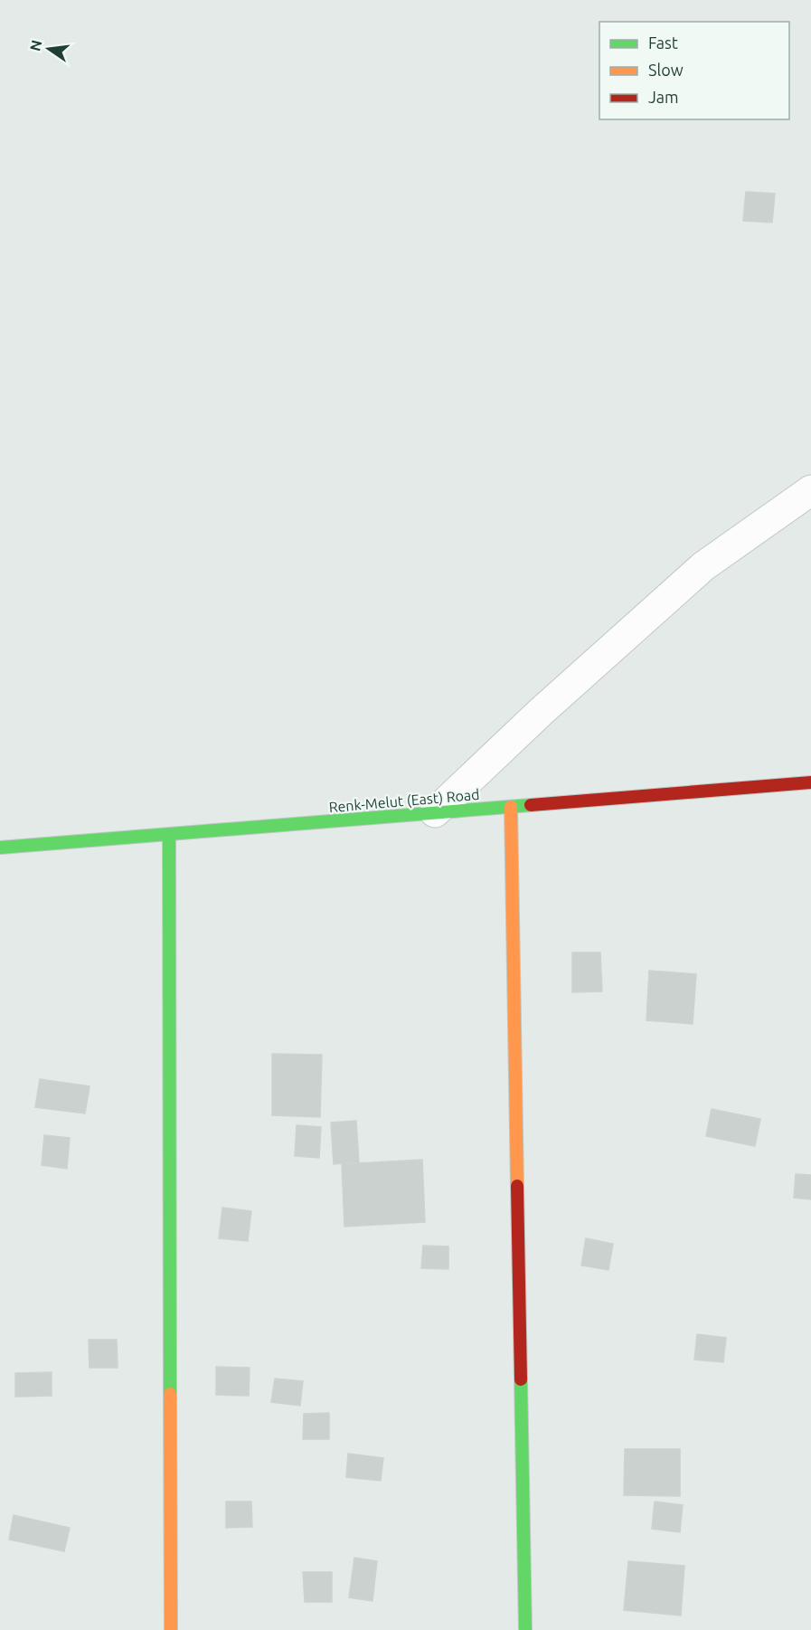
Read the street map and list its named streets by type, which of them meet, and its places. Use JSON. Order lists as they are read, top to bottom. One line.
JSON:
{"streets":{"street":["Renk-Melut (East) Road"]},"legend":["Fast","Slow","Jam"],"north":"left"}
